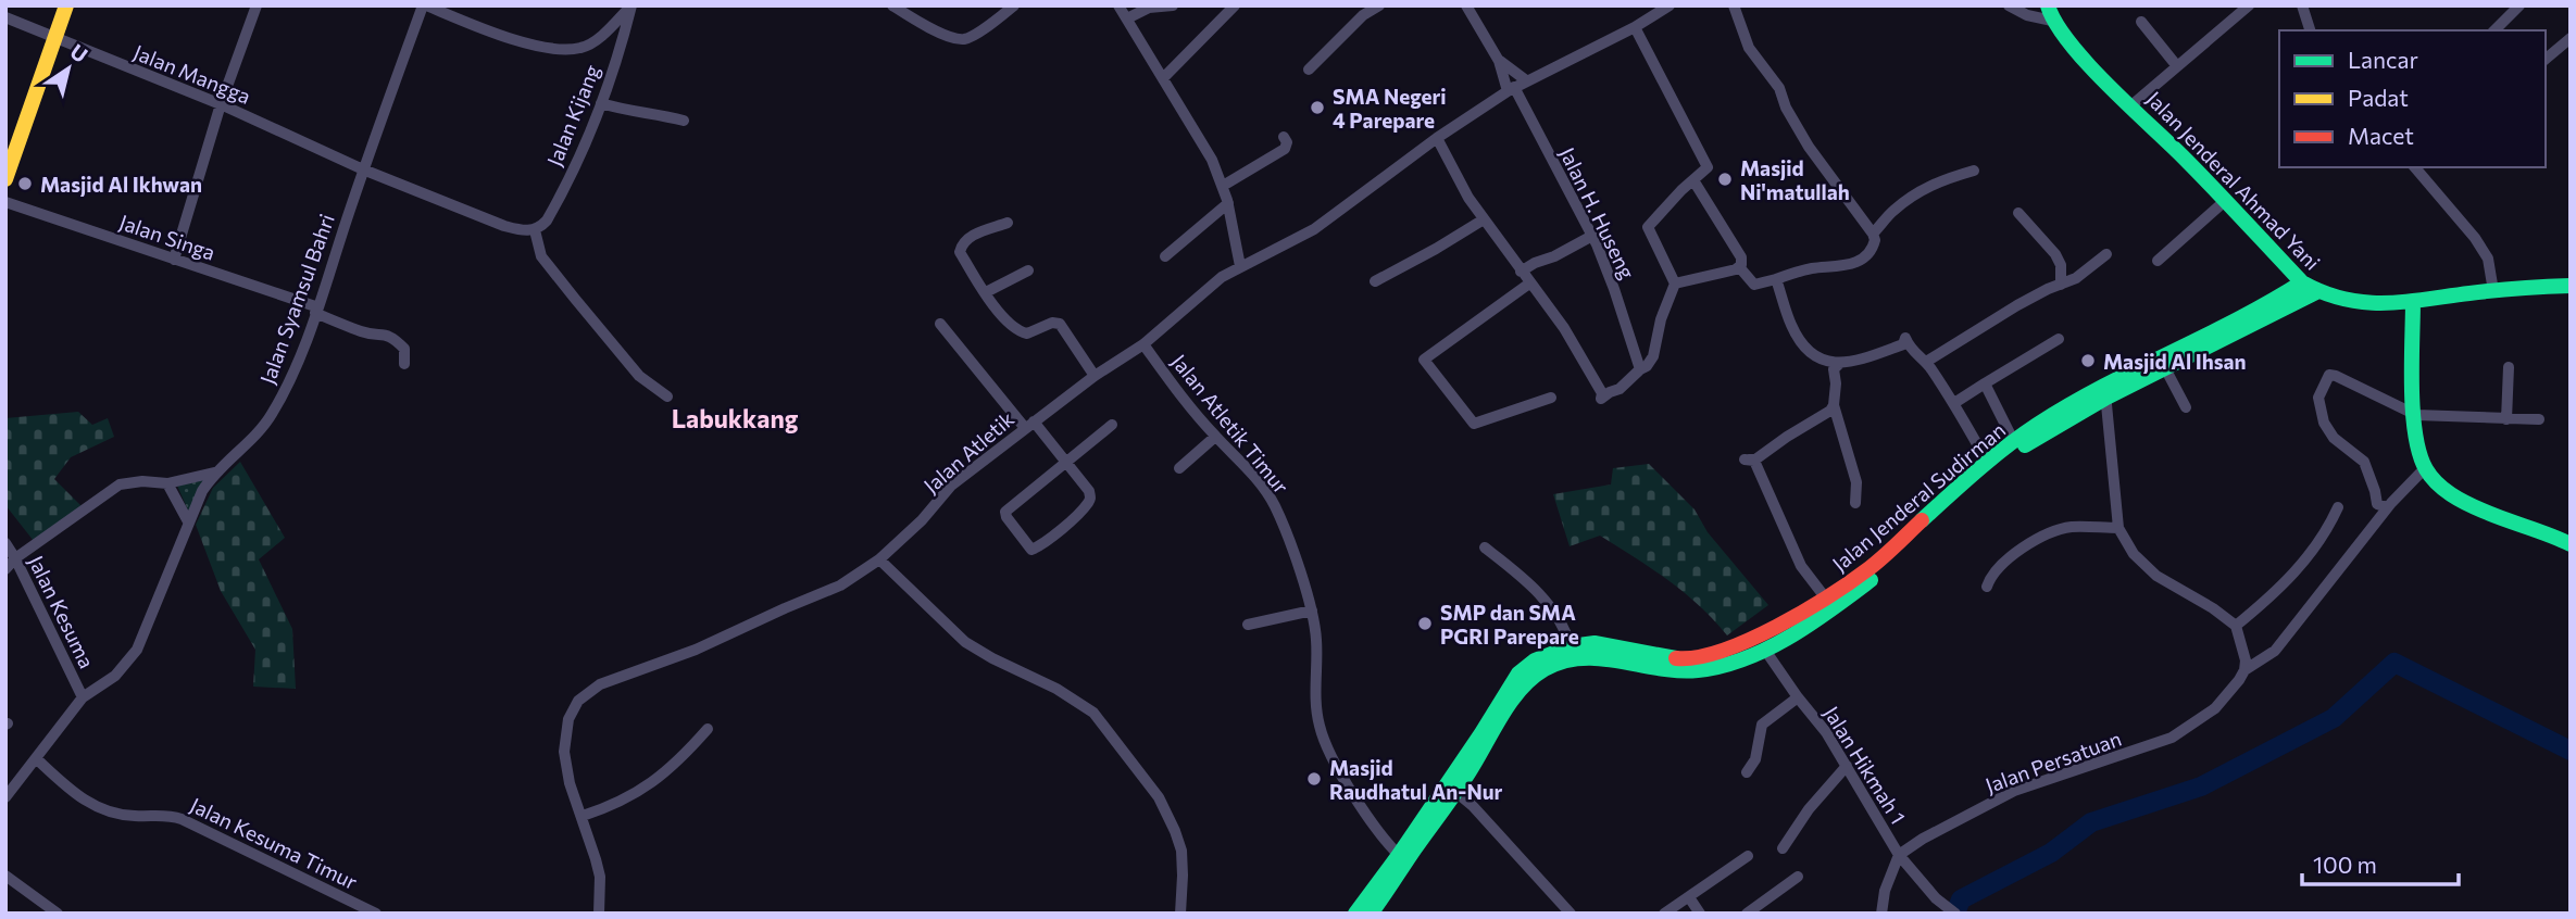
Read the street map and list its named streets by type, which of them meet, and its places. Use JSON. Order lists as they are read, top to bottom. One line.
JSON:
{"streets":{"main road":["Jalan Jenderal Ahmad Yani","Jalan Jenderal Sudirman"],"street":["Jalan Mangga","Jalan Kijang","Jalan H. Huseng","Jalan Singa","Jalan Syamsul Bahri","Jalan Atletik Timur","Jalan Atletik","Jalan Kesuma","Jalan Persatuan","Jalan Hikmah 1","Jalan Kesuma Timur"]},"crossings":[["Jalan Mangga","Jalan Syamsul Bahri"],["Jalan Jenderal Ahmad Yani","Jalan Jenderal Sudirman"],["Jalan H. Huseng","Jalan Atletik"],["Jalan Singa","Jalan Syamsul Bahri"],["Jalan Syamsul Bahri","Jalan Kesuma"],["Jalan Syamsul Bahri","Jalan Kesuma Timur"],["Jalan Atletik Timur","Jalan Atletik"],["Jalan Atletik Timur","Jalan Jenderal Sudirman"],["Jalan Jenderal Sudirman","Jalan Hikmah 1"],["Jalan Persatuan","Jalan Hikmah 1"]],"districts":["Labukkang"],"places":["SMA Negeri 4 Parepare","Masjid Ni'matullah","Masjid Al Ikhwan","Masjid Al Ihsan","SMP dan SMA PGRI Parepare","Masjid Raudhatul An-Nur"],"legend":["Lancar","Padat","Macet"],"scale_bar":"100 m","north":"top right"}
